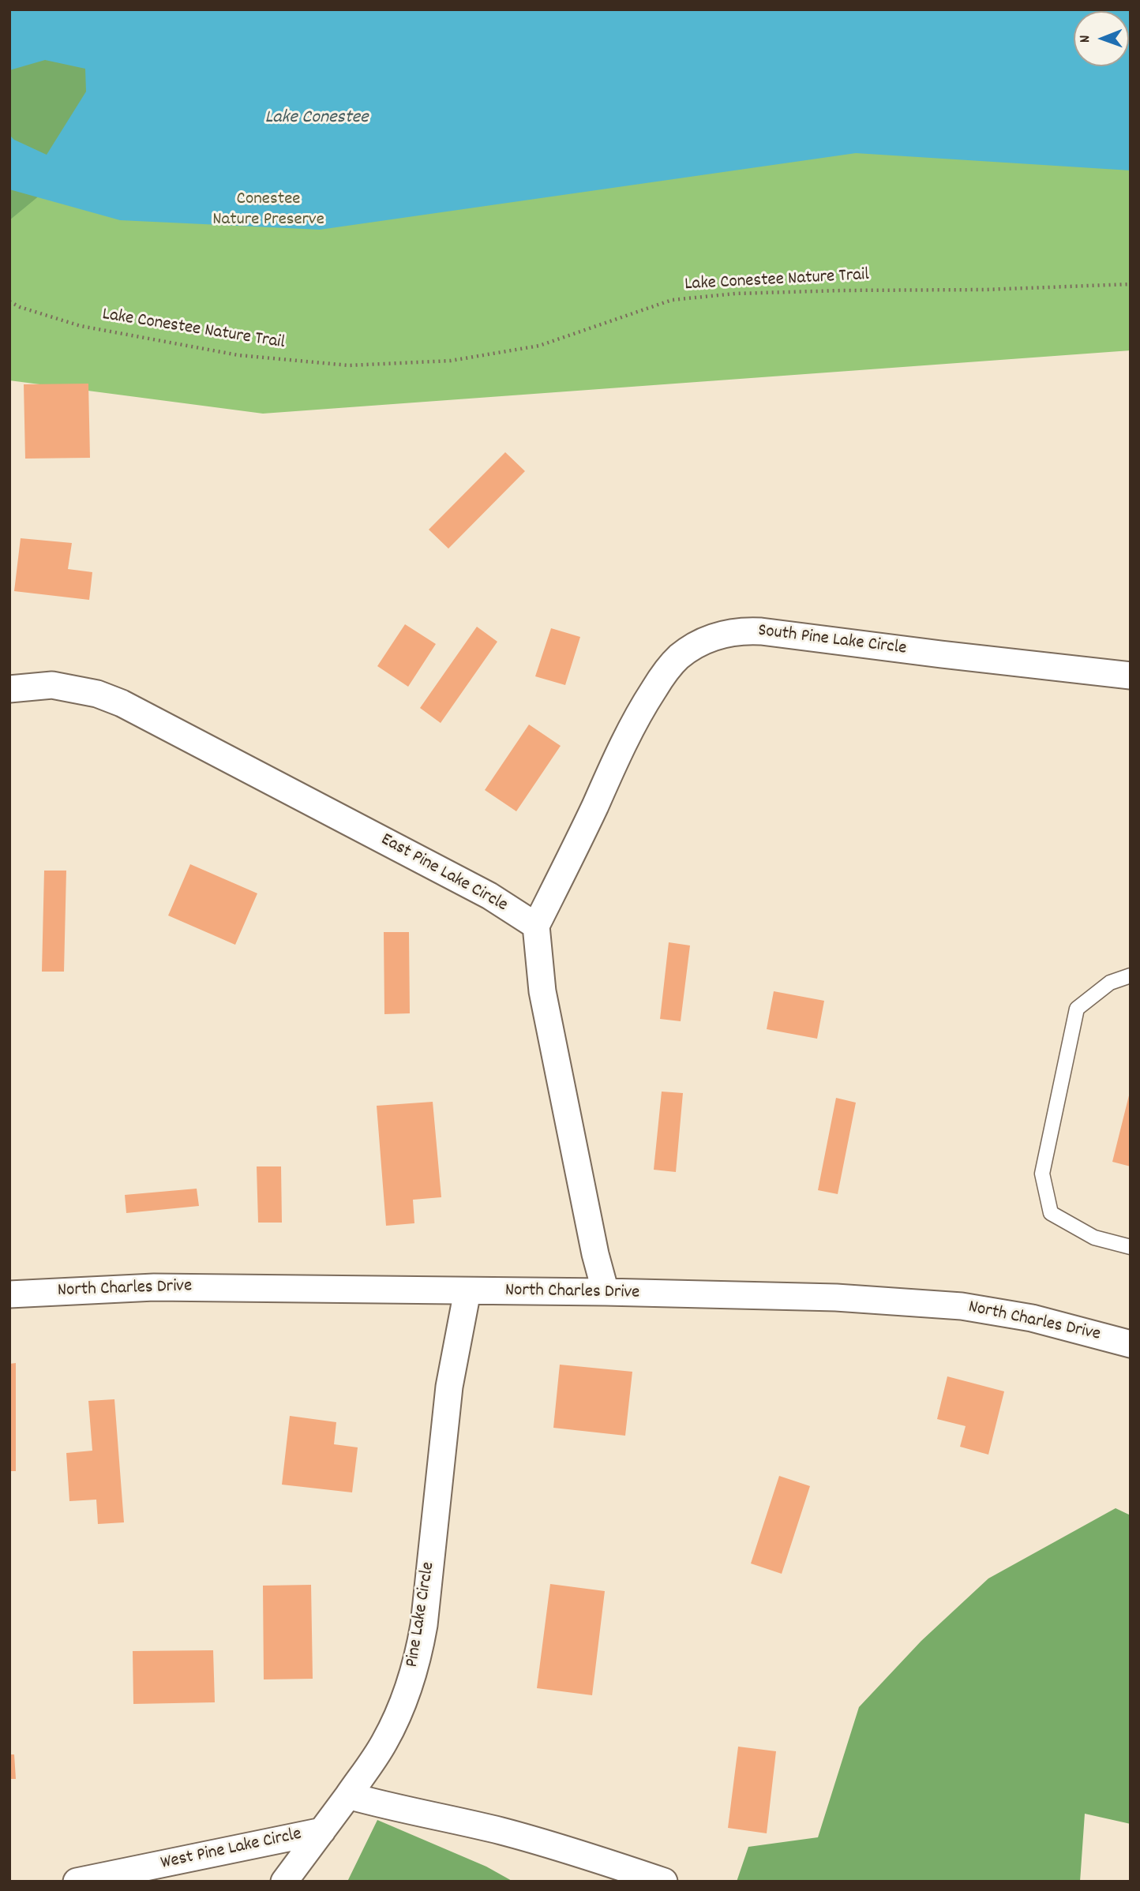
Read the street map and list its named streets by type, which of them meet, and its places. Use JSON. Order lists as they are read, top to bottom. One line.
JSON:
{"streets":{"street":["South Pine Lake Circle","East Pine Lake Circle","North Charles Drive","Pine Lake Circle","West Pine Lake Circle"],"path":["Lake Conestee Nature Trail"]},"crossings":[["South Pine Lake Circle","East Pine Lake Circle"],["North Charles Drive","Pine Lake Circle"],["Pine Lake Circle","West Pine Lake Circle"]],"water":["Lake Conestee"],"parks":["Conestee Nature Preserve"],"north":"left"}
